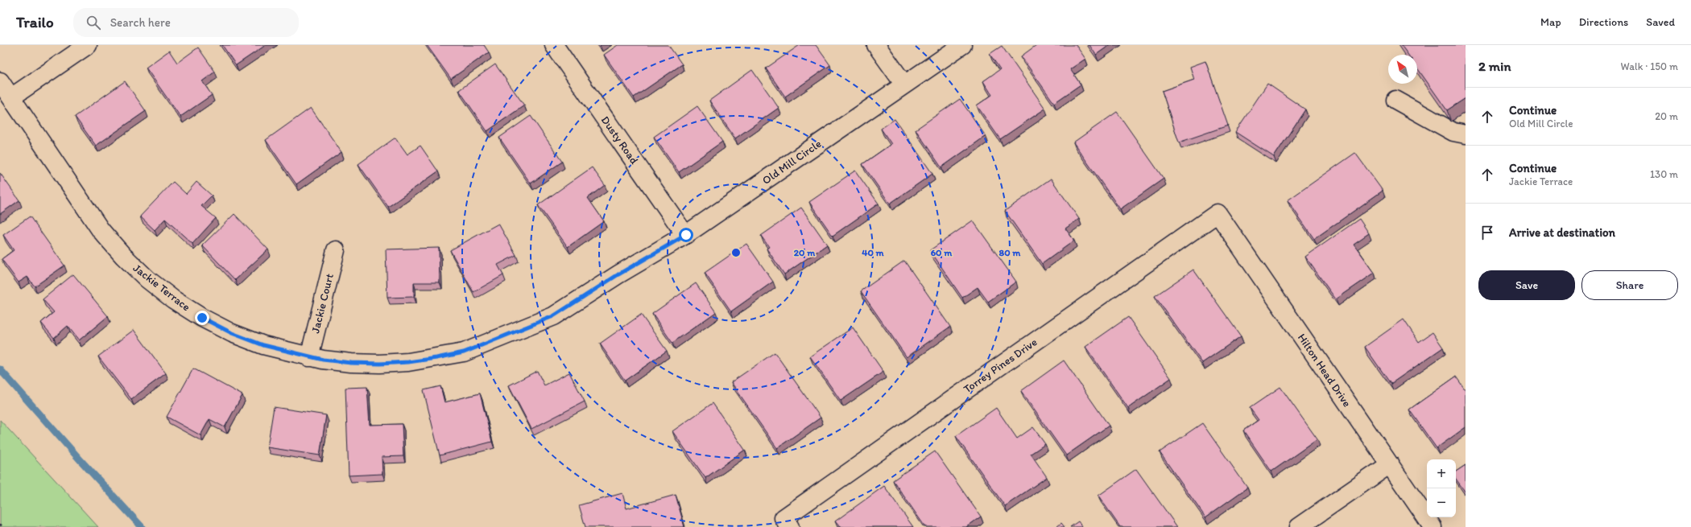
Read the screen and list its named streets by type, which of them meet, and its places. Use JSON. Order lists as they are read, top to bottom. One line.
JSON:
{"streets":{"street":["Dusty Road","Old Mill Circle","Jackie Terrace","Jackie Court","Torrey Pines Drive","Hilton Head Drive"]},"crossings":[["Dusty Road","Old Mill Circle"],["Old Mill Circle","Jackie Terrace"],["Jackie Terrace","Jackie Court"],["Torrey Pines Drive","Hilton Head Drive"]],"north":"top left","page":{"header":"Trailo","search":"Search here","nav":["Map","Directions","Saved"],"heading":["2 min","Walk · 150 m"],"list":[["Continue","Old Mill Circle","20 m"],["Continue","Jackie Terrace","130 m"],"Arrive at destination"],"buttons":["Save","Share"],"map_buttons":["+","−"]},"rings":["20 m","40 m","60 m","80 m"]}
